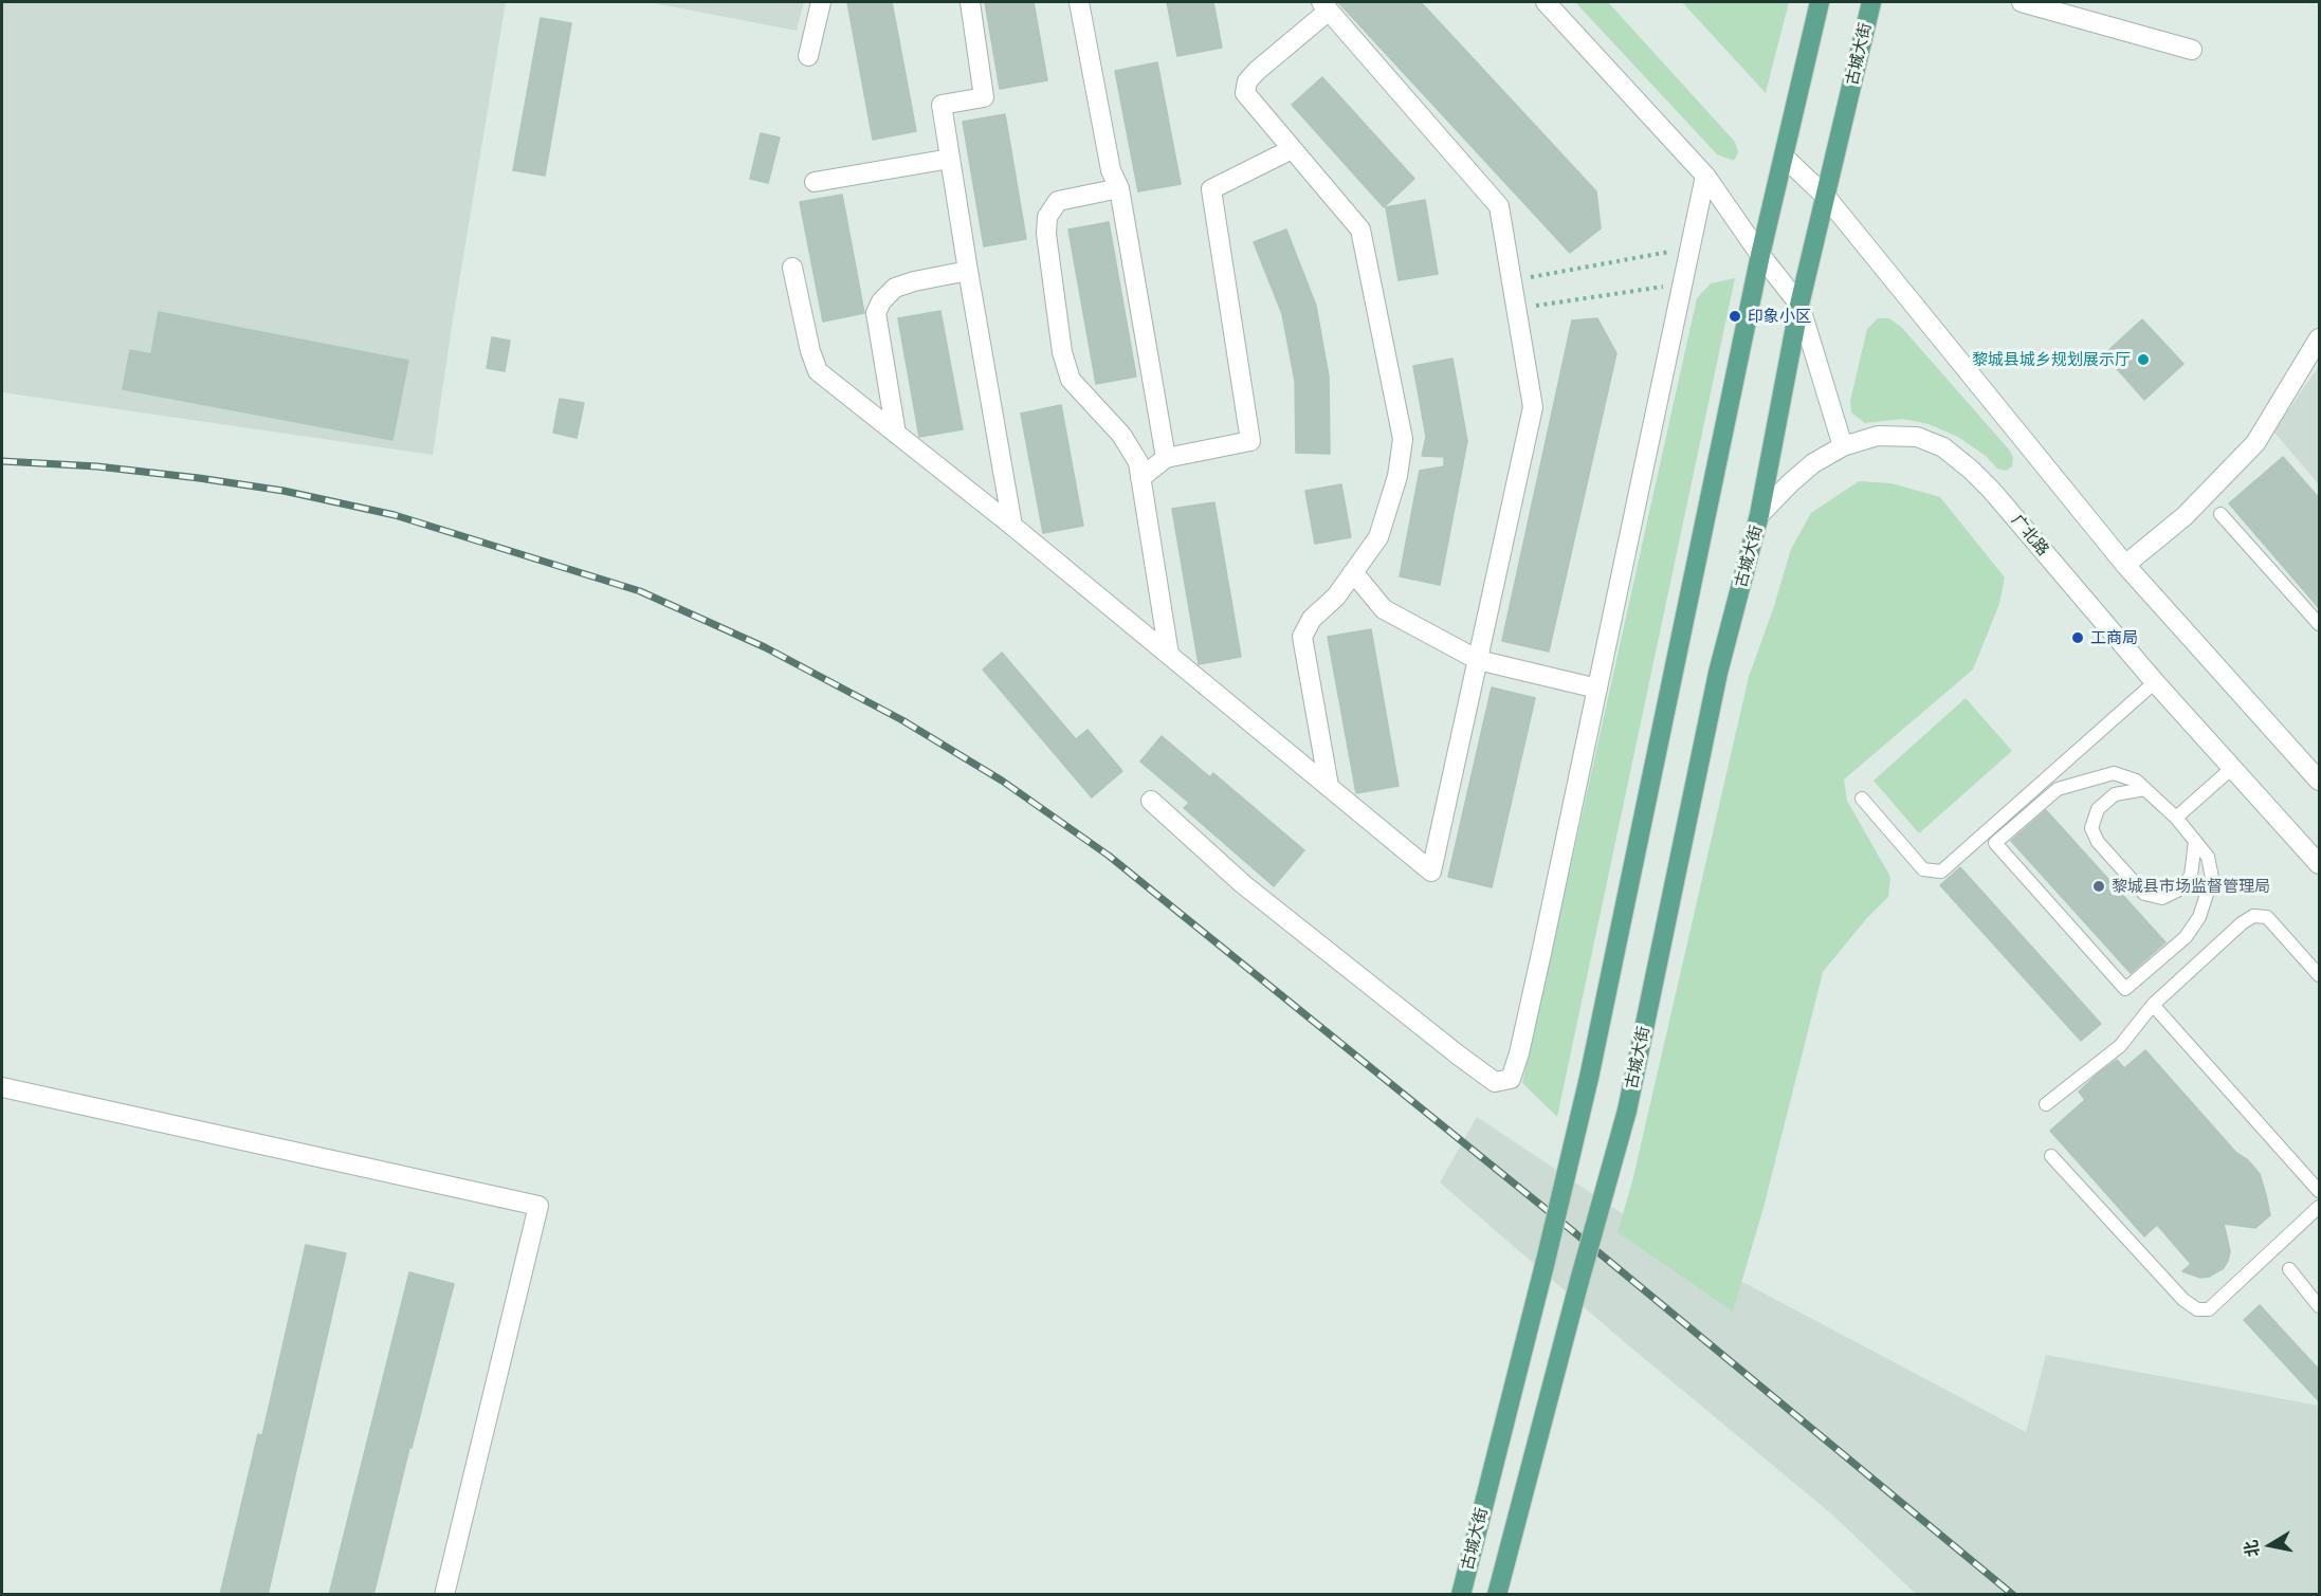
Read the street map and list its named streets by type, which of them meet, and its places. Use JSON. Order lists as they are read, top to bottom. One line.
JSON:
{"streets":{"main road":["古城大街"],"street":["广北路"]},"crossings":[["古城大街","广北路"]],"places":["印象小区","黎城县城乡规划展示厅","工商局","黎城县市场监督管理局"],"north":"left"}
